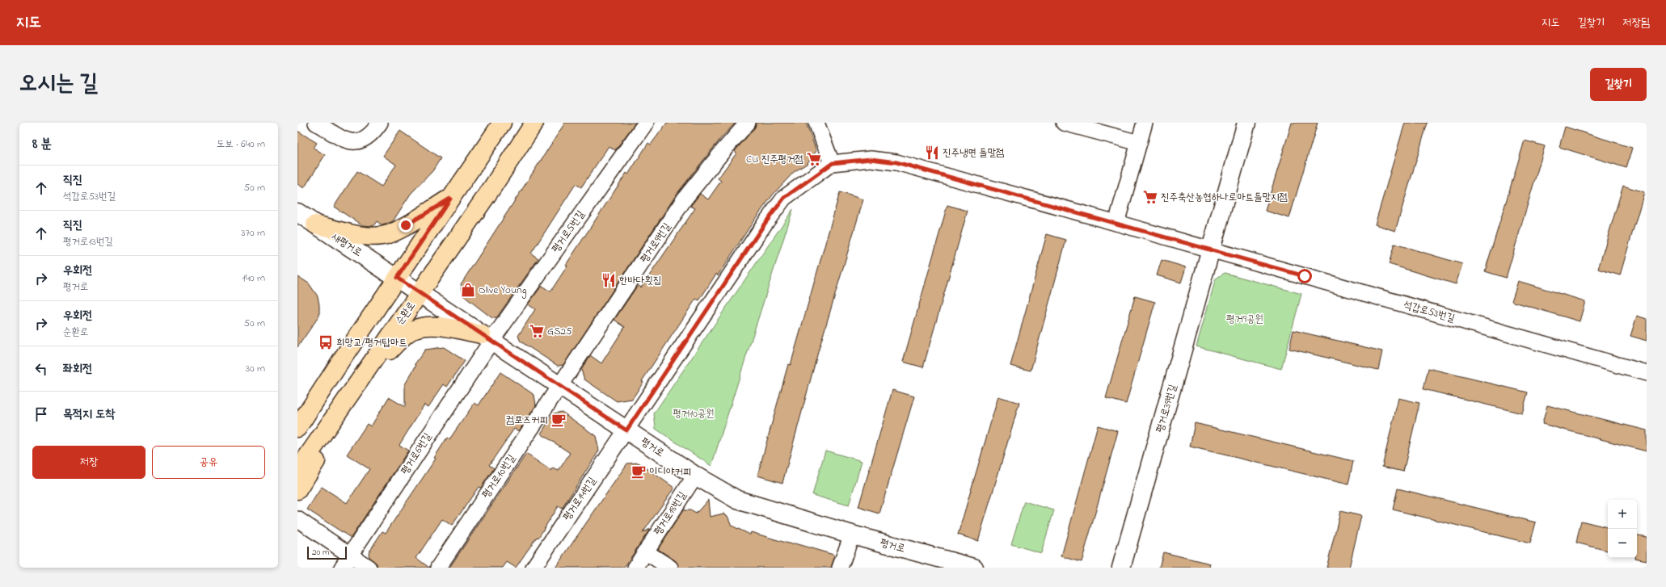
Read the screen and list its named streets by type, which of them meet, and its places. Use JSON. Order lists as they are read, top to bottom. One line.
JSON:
{"streets":{"main road":["순환로"],"street":["평거로5번길","평거로9번길","새평거로","석갑로53번길","평거로39번길","평거로","평거로6번길","평거로10번길","평거로14번길","평거로18번길"]},"crossings":[["평거로5번길","평거로"],["평거로5번길","평거로6번길"],["평거로9번길","평거로"],["평거로9번길","평거로10번길"],["새평거로","평거로"],["석갑로53번길","평거로39번길"],["석갑로53번길","평거로14번길"],["순환로","평거로"],["평거로","평거로6번길"],["평거로","평거로10번길"],["평거로","평거로14번길"],["평거로","평거로18번길"]],"parks":["평거9공원","평거10공원"],"places":{"restaurant":["진주냉면 들말점","한바다횟집"],"supermarket":["CU 진주평거점","진주축산농협하나로마트들말지점","GS25"],"shop":["Olive Young"],"bus stop":["희망교/평거탑마트"],"cafe":["컴포즈커피","이디야커피"]},"scale_bar":"20 m","page":{"header":"지도","nav":["지도","길찾기","저장됨"],"title":"오시는 길","buttons":["길찾기",["저장","공유"]],"heading":["8 분","도보 · 640 m"],"list":[["직진","석갑로53번길","50 m"],["직진","평거로13번길","370 m"],["우회전","평거로","140 m"],["우회전","순환로","50 m"],["좌회전","30 m"],"목적지 도착"],"map_buttons":["+","−"],"scale":"20 m"}}
